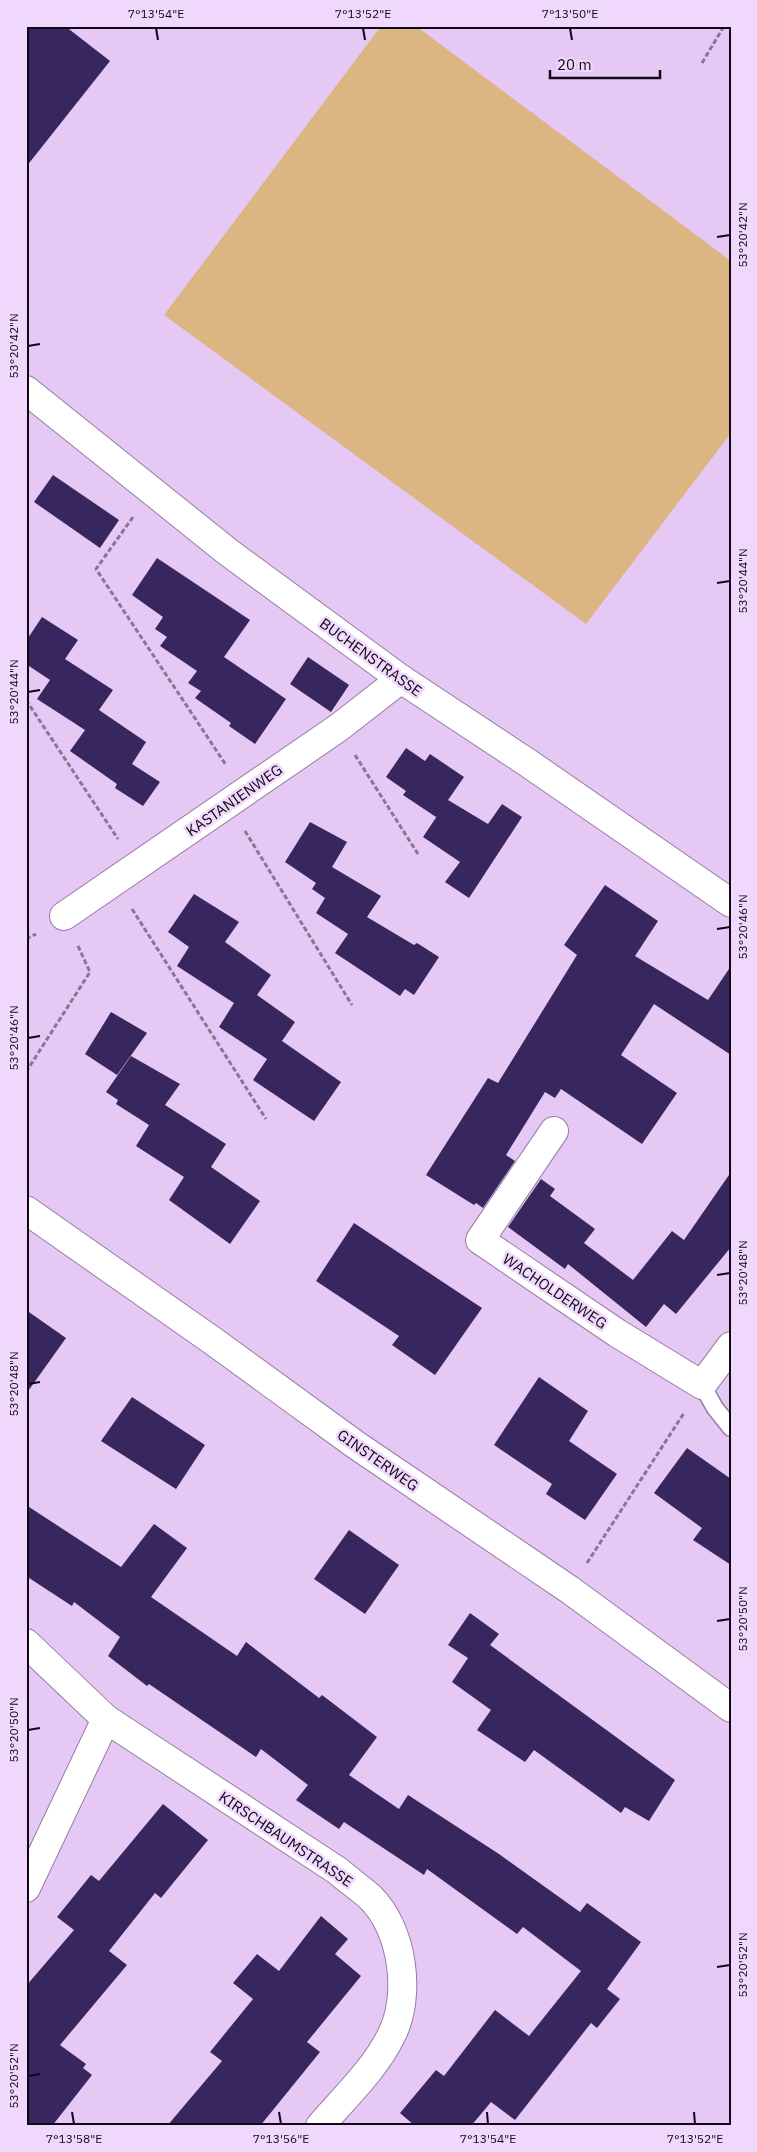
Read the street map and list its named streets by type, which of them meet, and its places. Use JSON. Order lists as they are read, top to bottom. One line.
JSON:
{"streets":{"street":["BUCHENSTRASSE","KASTANIENWEG","WACHOLDERWEG","GINSTERWEG","KIRSCHBAUMSTRASSE"]},"crossings":[["BUCHENSTRASSE","KASTANIENWEG"]],"scale_bar":"20 m","coordinates":["7°13'54\"E","7°13'52\"E","7°13'50\"E","53°20'42\"N","53°20'44\"N","53°20'46\"N","53°20'48\"N","53°20'50\"N","53°20'52\"N","7°13'58\"E","7°13'56\"E"]}
